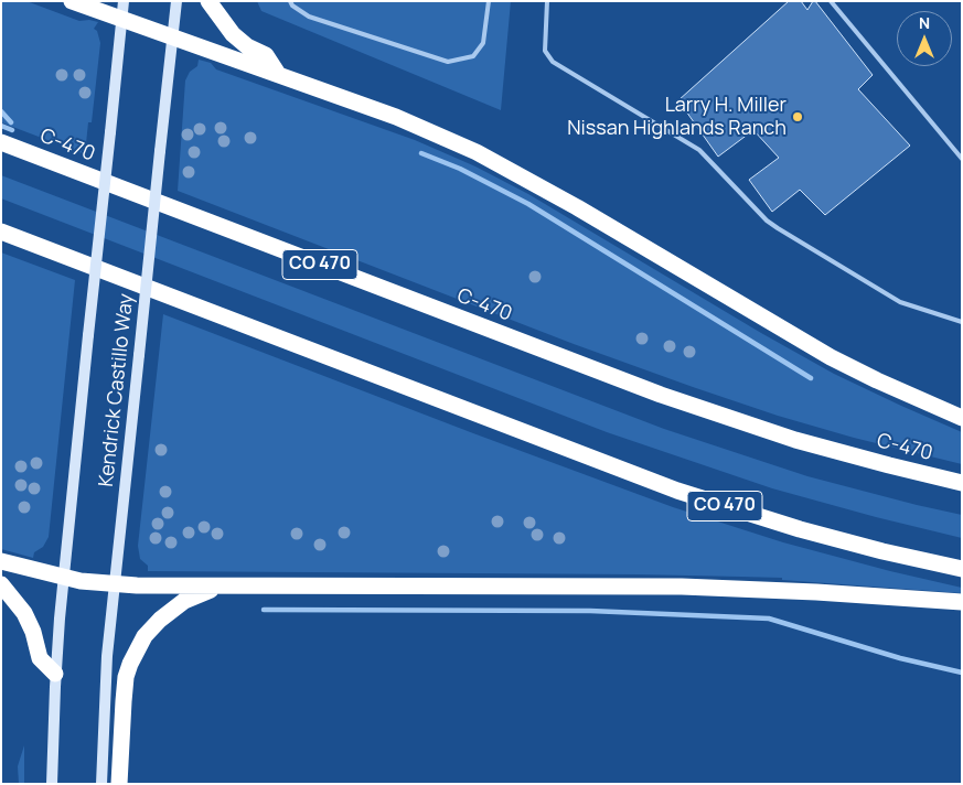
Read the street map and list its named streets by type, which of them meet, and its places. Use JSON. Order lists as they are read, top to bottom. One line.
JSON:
{"streets":{"highway":["C-470","CO 470"],"main road":["Kendrick Castillo Way"]},"places":["Larry H. Miller Nissan Highlands Ranch"],"north":"top"}
